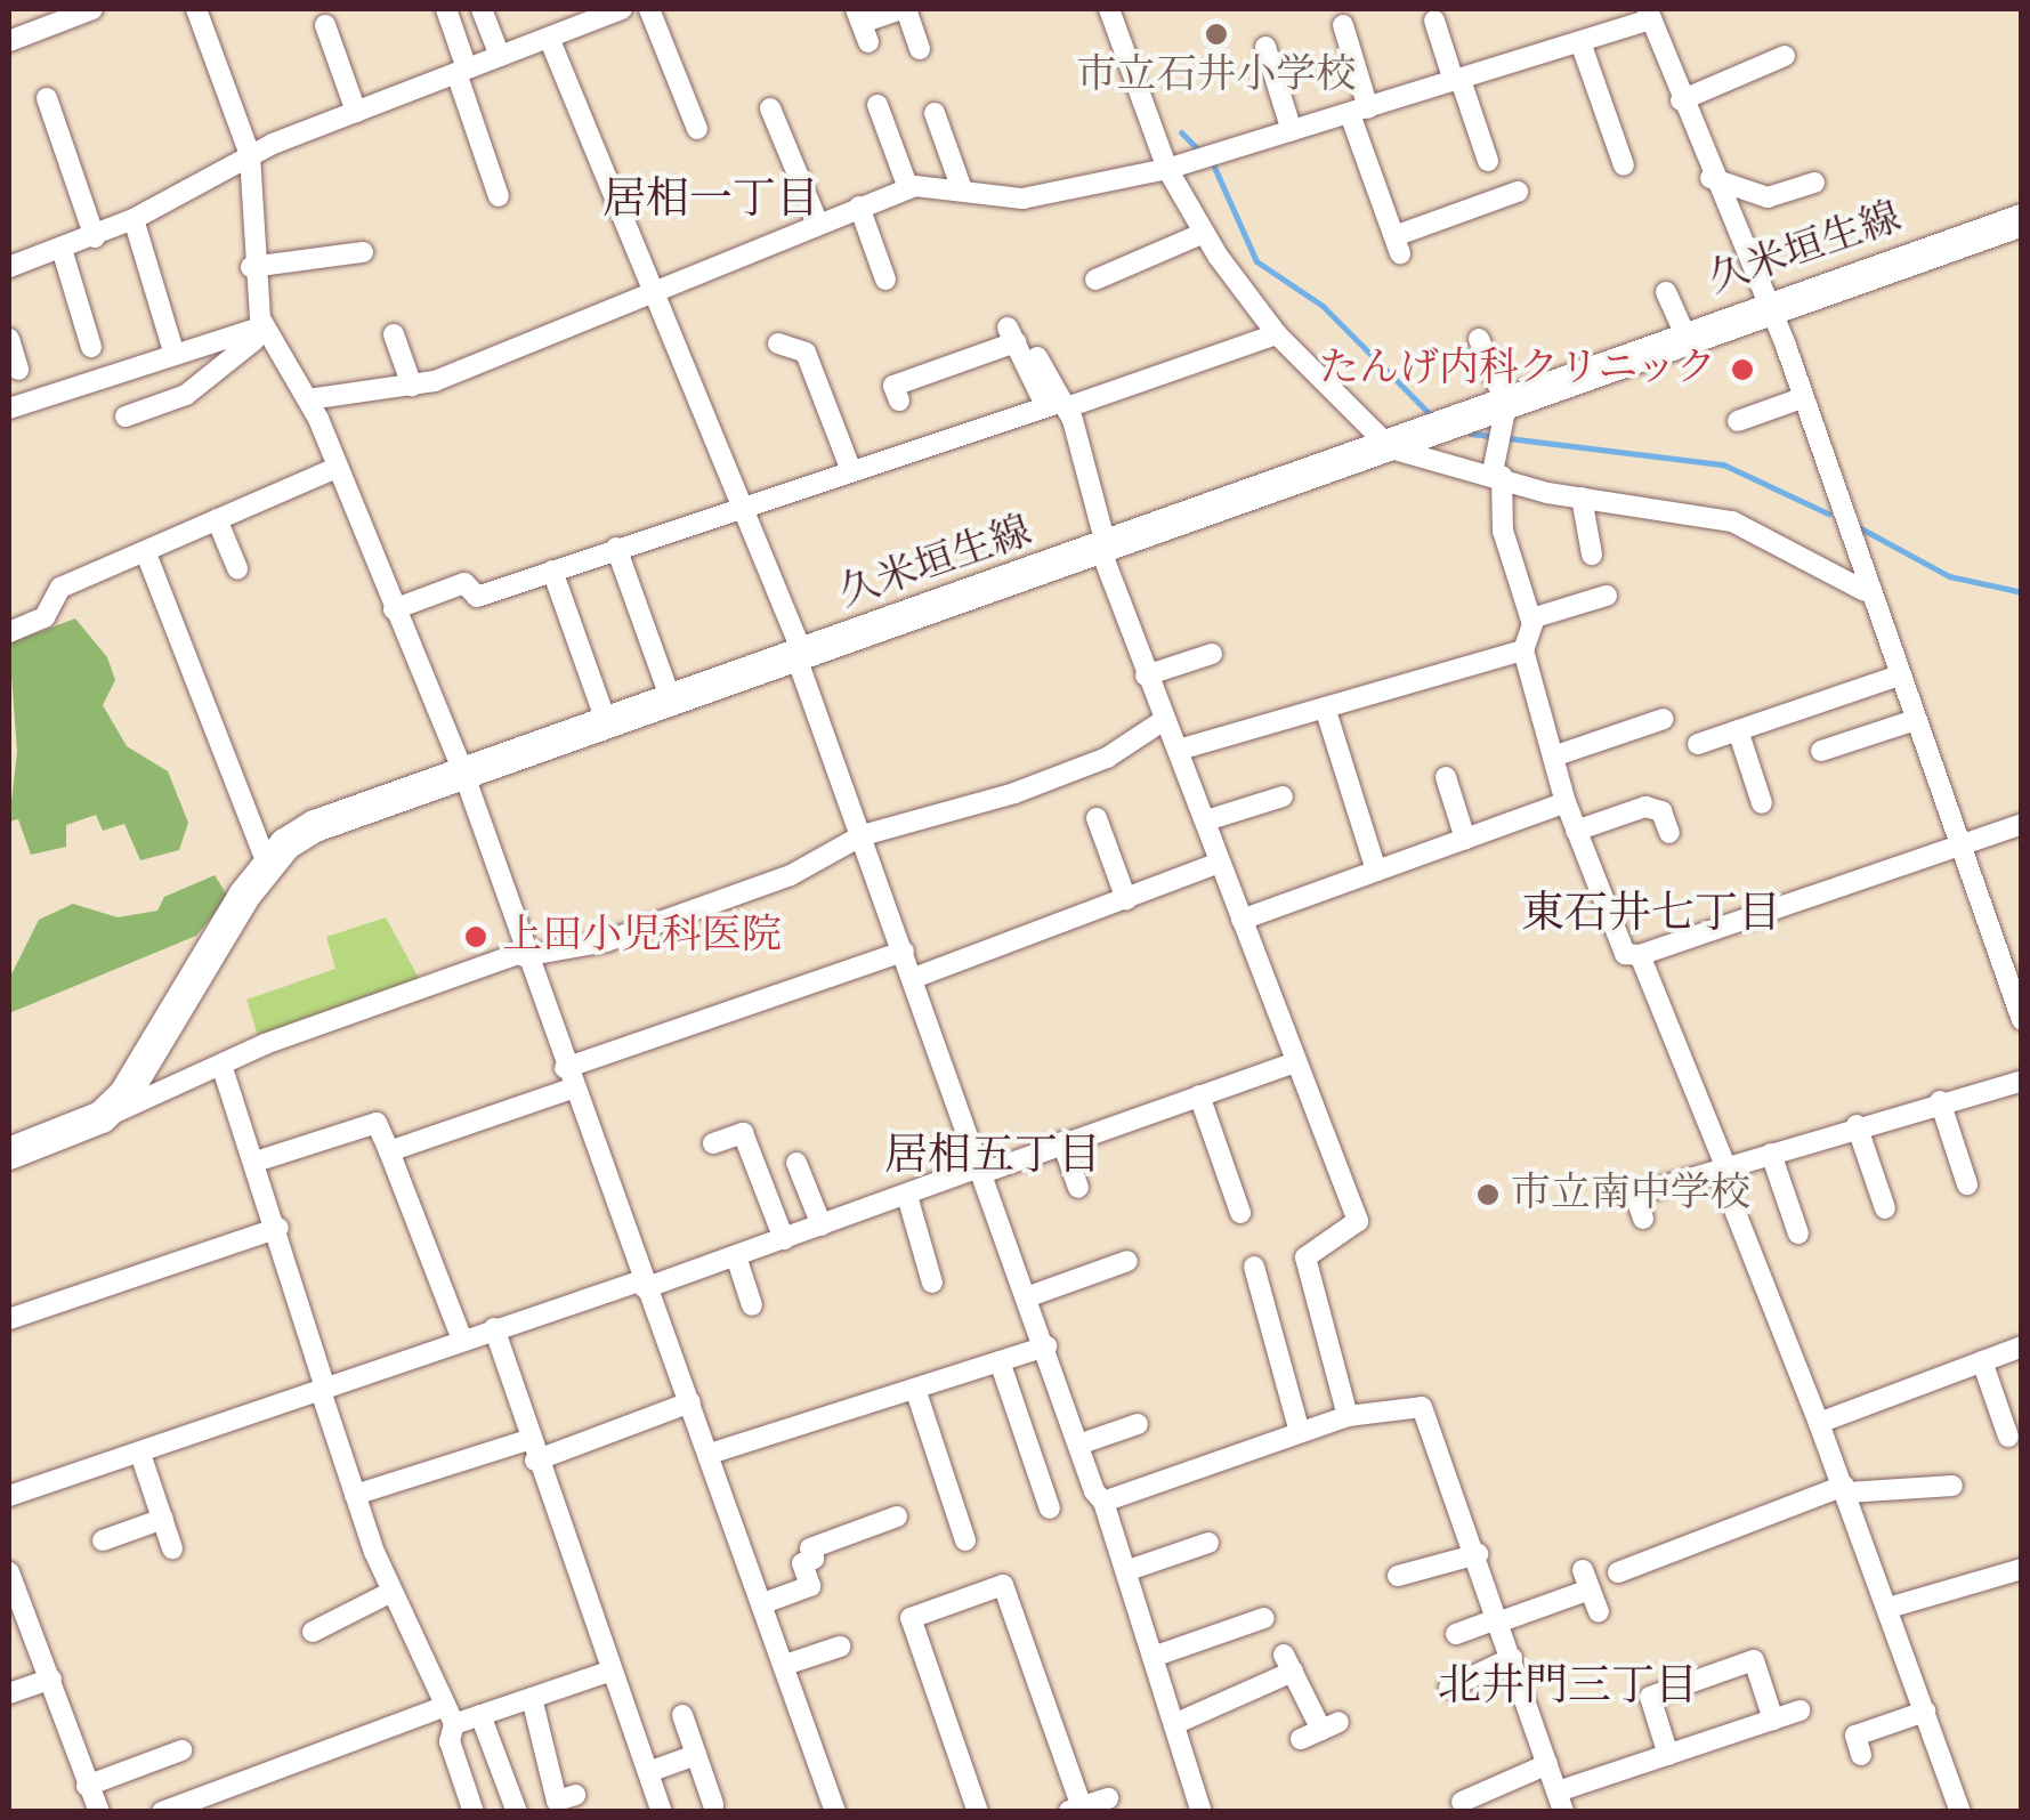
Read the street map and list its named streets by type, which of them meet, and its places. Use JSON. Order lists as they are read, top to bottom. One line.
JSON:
{"streets":{"main road":["久米垣生線"]},"districts":["居相一丁目","東石井七丁目","居相五丁目","北井門三丁目"],"places":["市立石井小学校","たんげ内科クリニック","上田小児科医院","市立南中学校"]}
